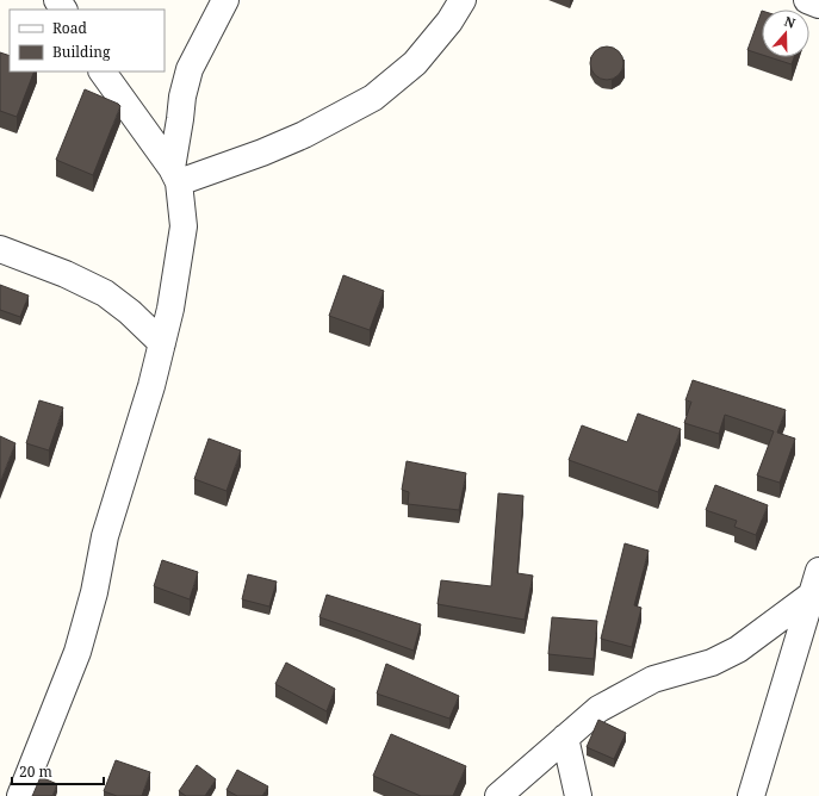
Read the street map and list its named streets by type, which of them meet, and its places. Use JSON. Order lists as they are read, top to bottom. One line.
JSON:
{"legend":["Road","Building"],"scale_bar":"20 m","north":"top"}
